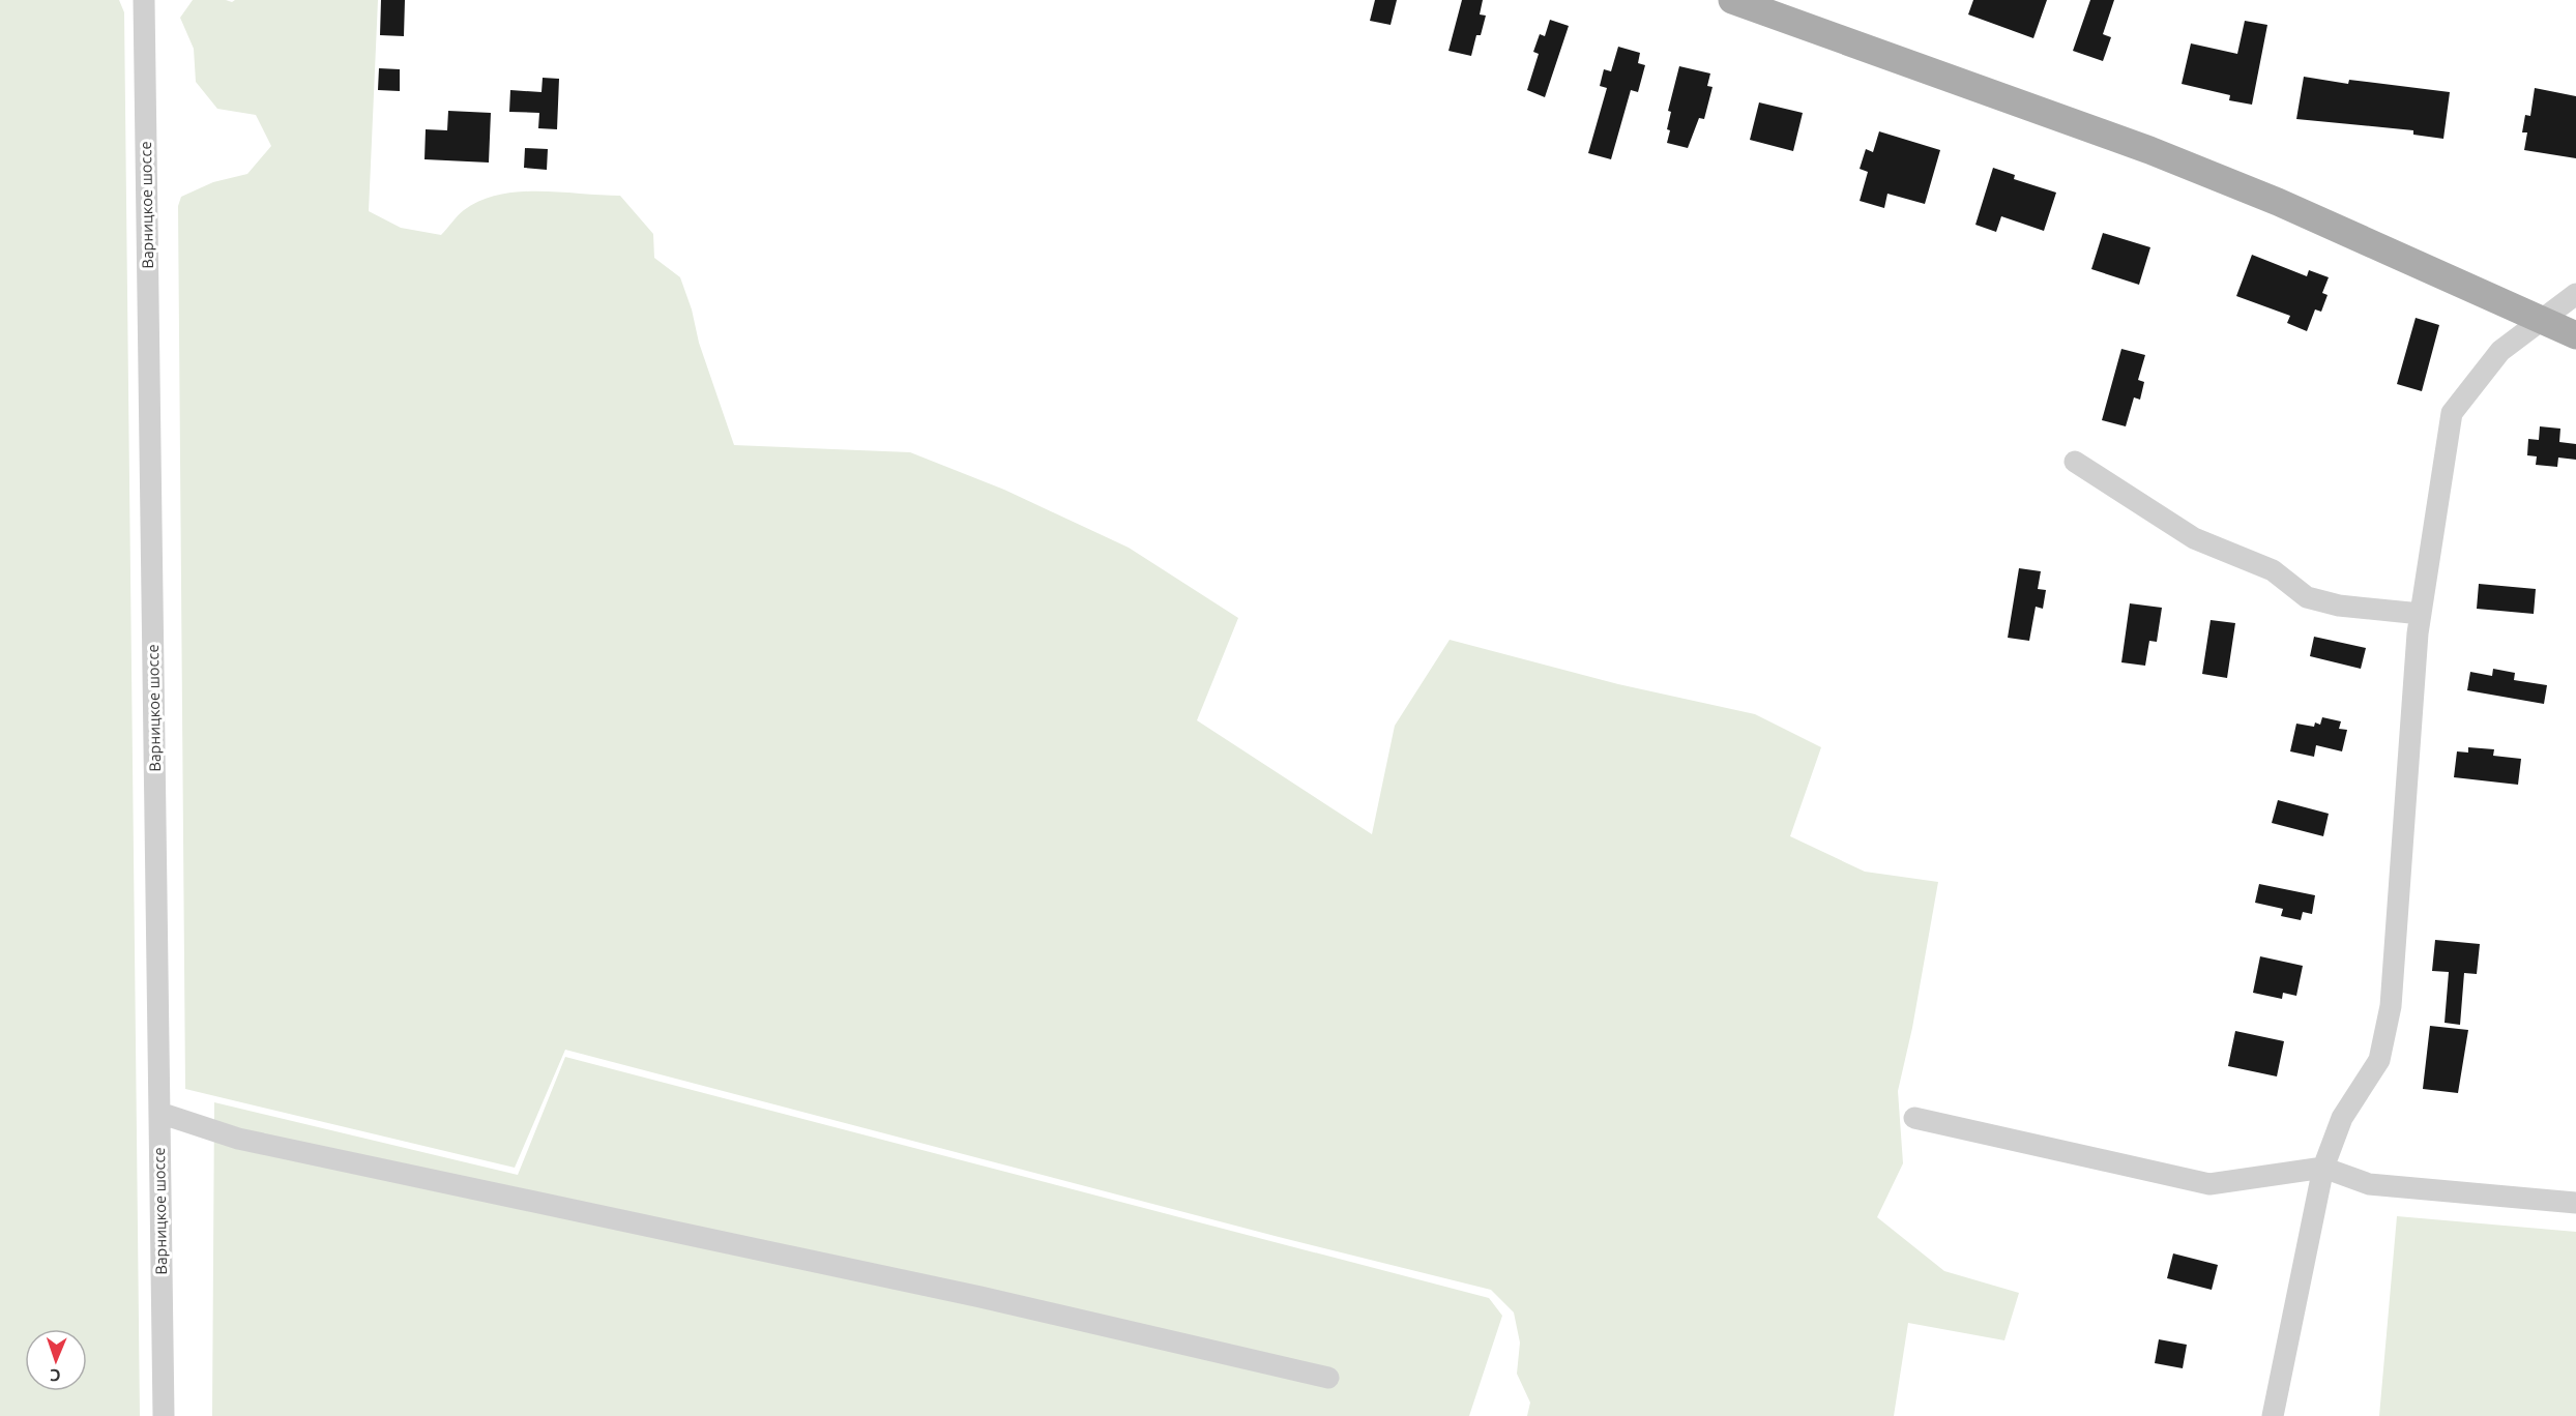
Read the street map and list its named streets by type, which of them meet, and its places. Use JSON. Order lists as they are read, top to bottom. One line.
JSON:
{"streets":{"street":["Варницкое шоссе"]},"north":"bottom"}
